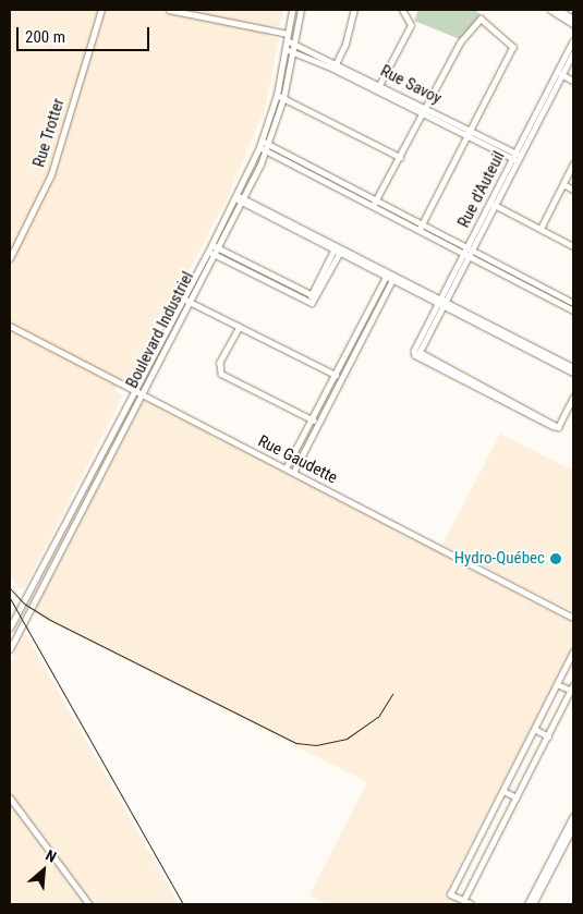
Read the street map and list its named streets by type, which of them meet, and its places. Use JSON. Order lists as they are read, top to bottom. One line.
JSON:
{"streets":{"street":["Rue Savoy","Rue Trotter","Rue d'Auteuil","Boulevard Industriel","Rue Gaudette"]},"crossings":[["Rue Savoy","Rue d'Auteuil"],["Rue Savoy","Boulevard Industriel"],["Boulevard Industriel","Rue Gaudette"]],"places":["Hydro-Québec"],"scale_bar":"200 m","north":"top right"}
